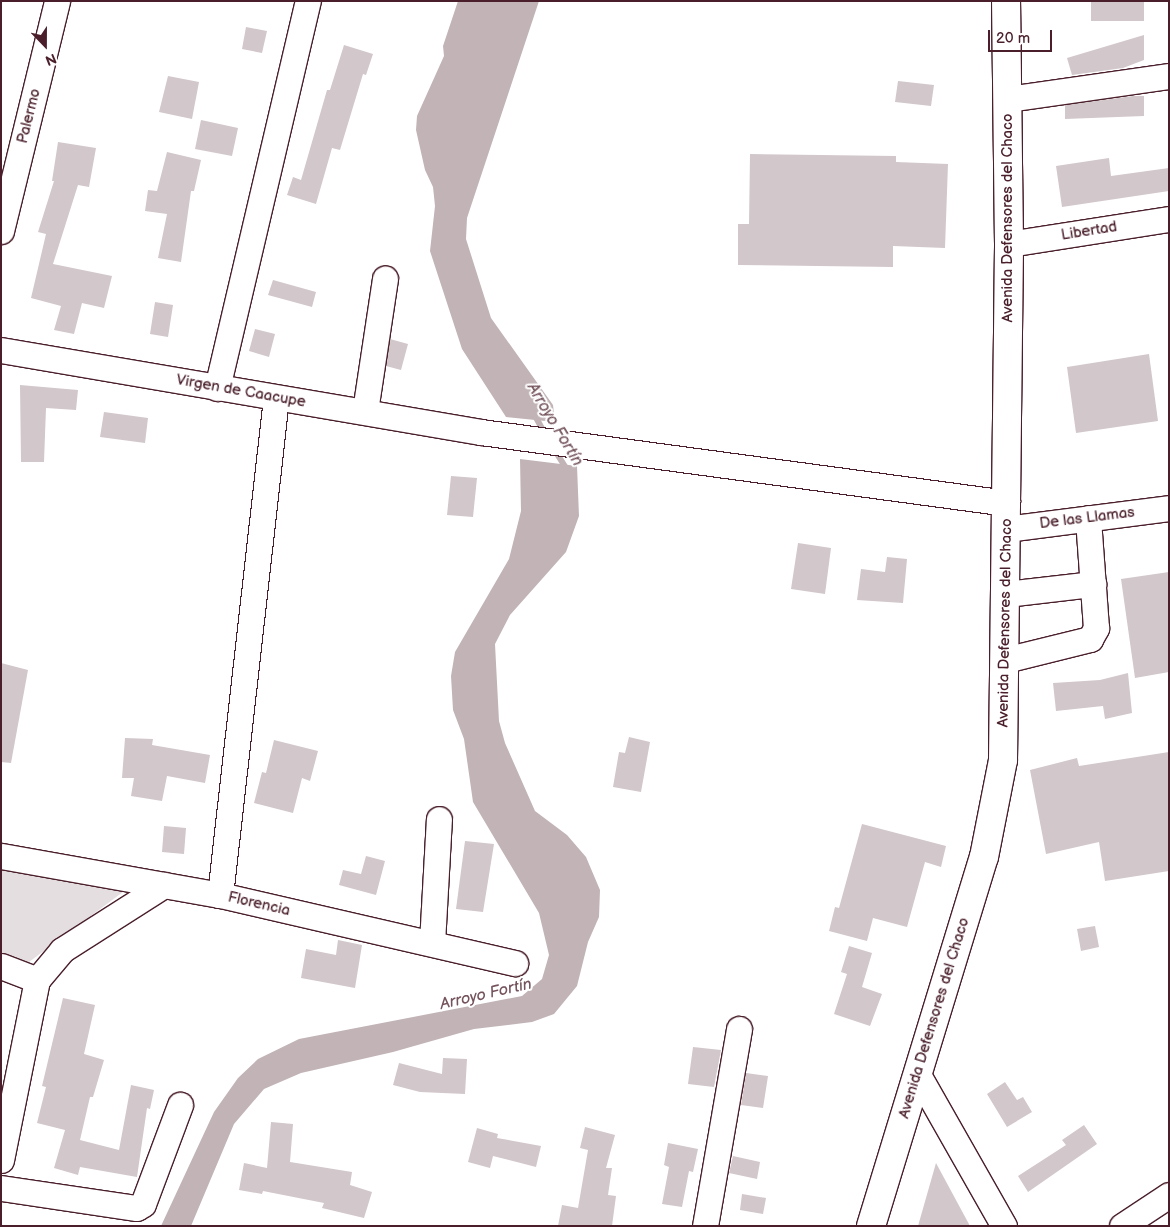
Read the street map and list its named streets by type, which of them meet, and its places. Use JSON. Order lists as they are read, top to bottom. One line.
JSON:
{"streets":{"main road":["Avenida Defensores del Chaco"],"street":["Palermo","Libertad","Virgen de Caacupe","De las Llamas","Florencia"]},"crossings":[["Avenida Defensores del Chaco","Libertad"],["Avenida Defensores del Chaco","De las Llamas"],["Virgen de Caacupe","De las Llamas"]],"water":["Arroyo Fortín"],"scale_bar":"20 m","north":"bottom"}
